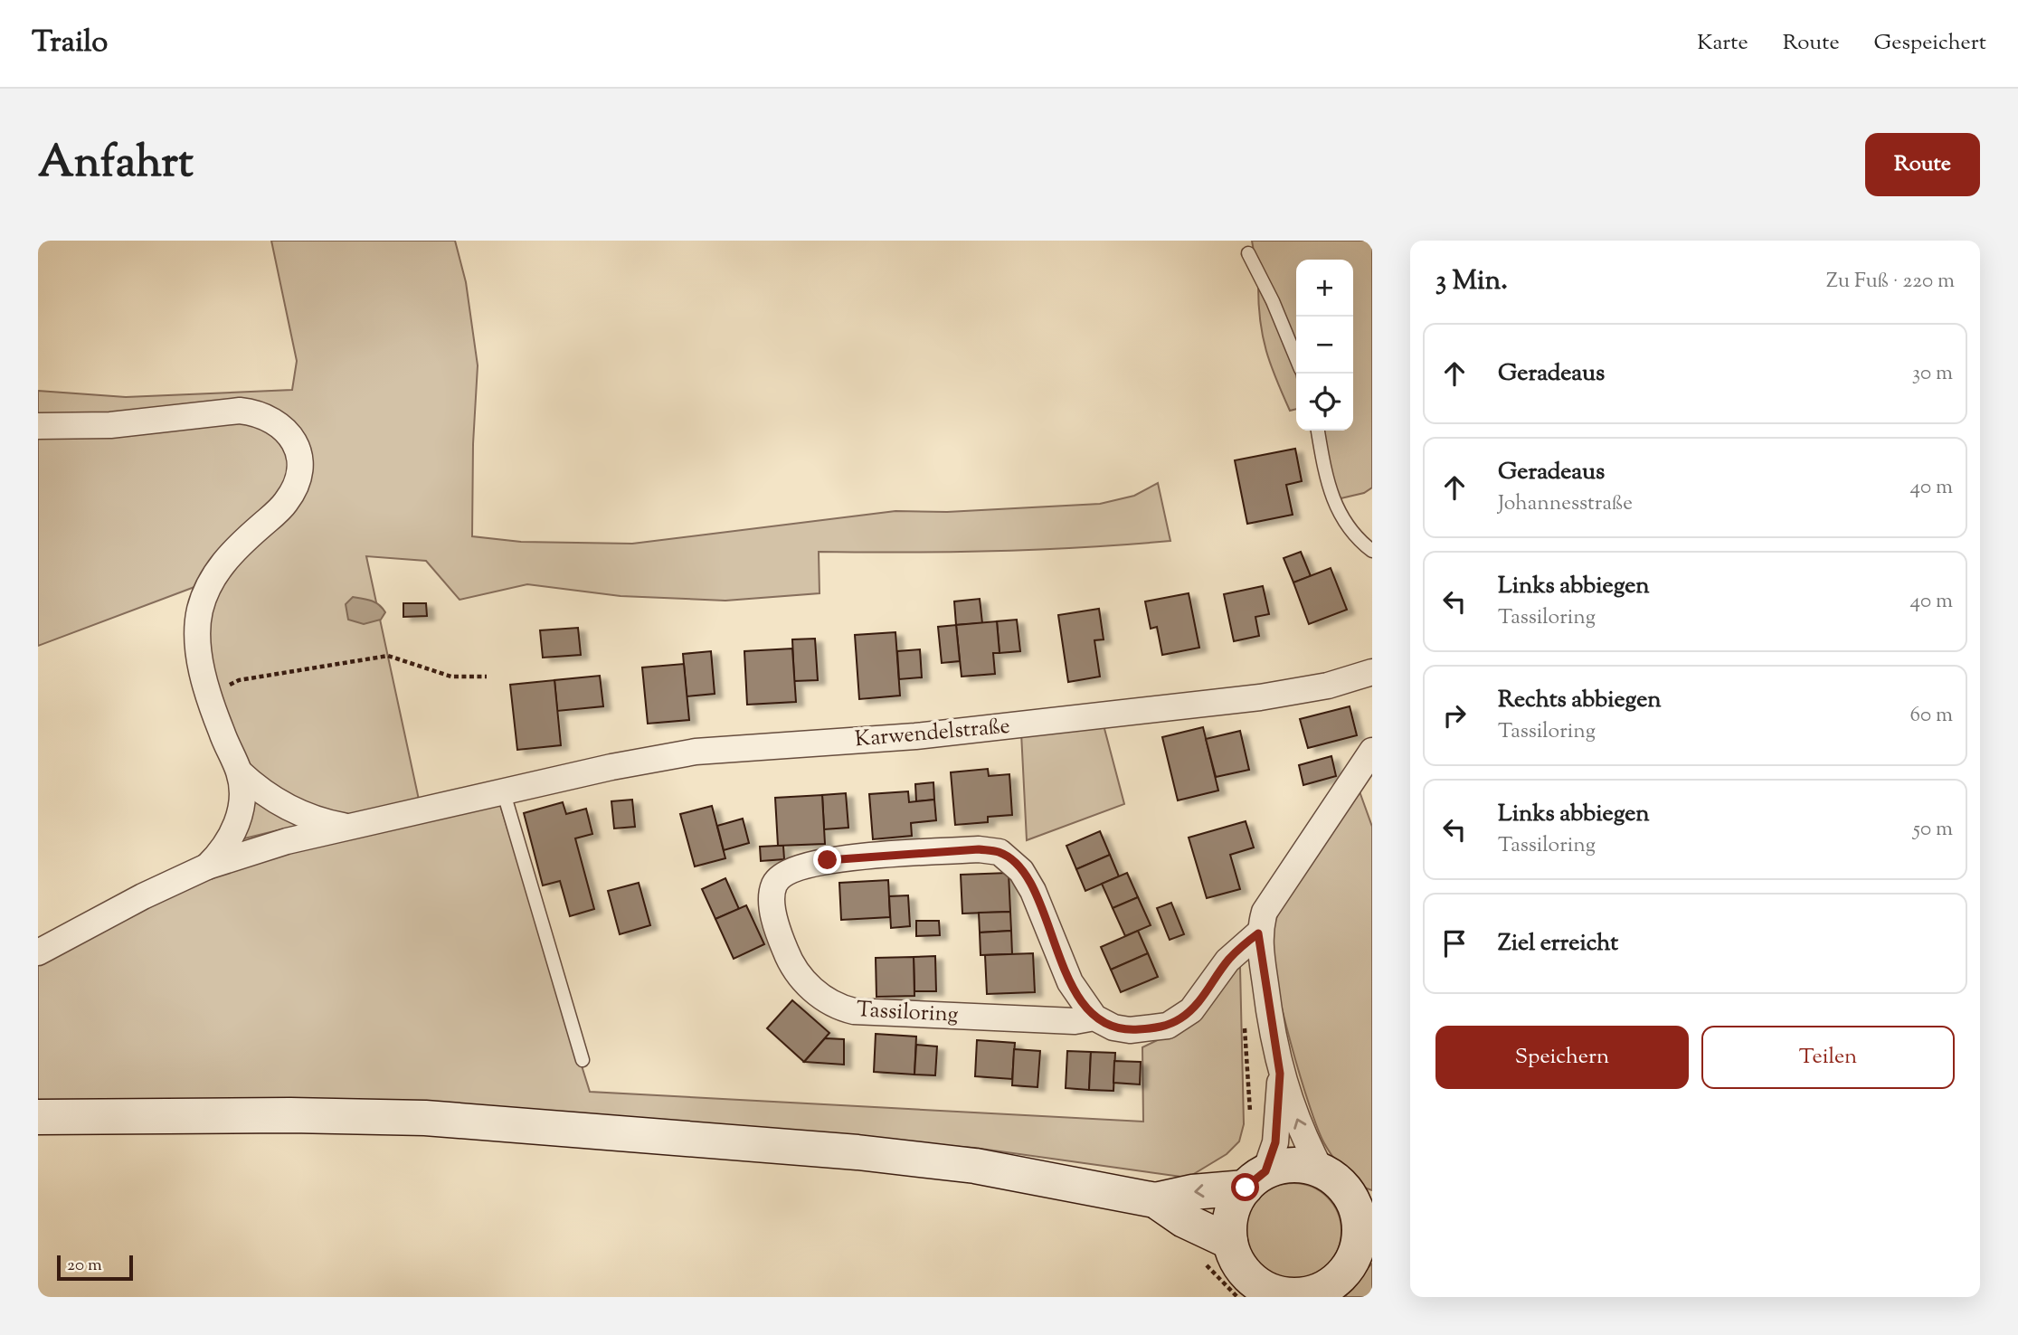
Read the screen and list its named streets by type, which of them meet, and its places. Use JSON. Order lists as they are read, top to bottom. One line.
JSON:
{"streets":{"street":["Karwendelstraße","Tassiloring"]},"scale_bar":"20 m","page":{"header":"Trailo","nav":["Karte","Route","Gespeichert"],"title":"Anfahrt","buttons":["Route",["Speichern","Teilen"]],"heading":["3 Min.","Zu Fuß · 220 m"],"map_buttons":["+","−"],"list":[["Geradeaus","30 m"],["Geradeaus","Johannesstraße","40 m"],["Links abbiegen","Tassiloring","40 m"],["Rechts abbiegen","Tassiloring","60 m"],["Links abbiegen","Tassiloring","50 m"],"Ziel erreicht"],"scale":"20 m"}}
